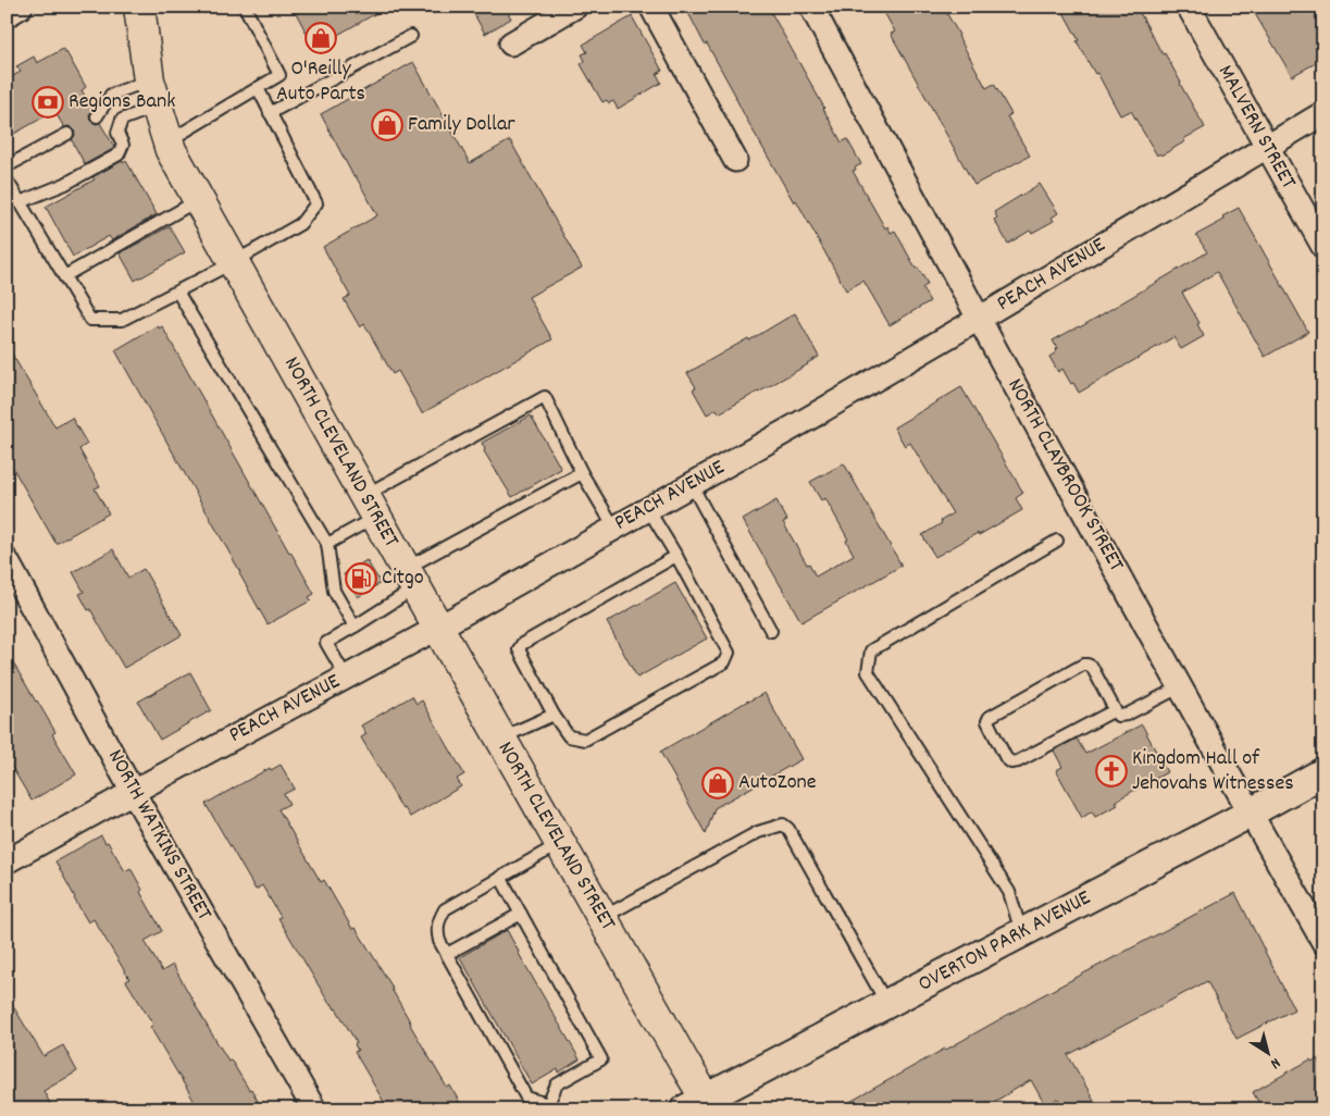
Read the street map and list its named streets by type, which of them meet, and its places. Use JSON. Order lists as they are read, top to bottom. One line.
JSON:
{"streets":{"main road":["NORTH CLEVELAND STREET"],"street":["MALVERN STREET","PEACH AVENUE","NORTH CLAYBROOK STREET","NORTH WATKINS STREET","OVERTON PARK AVENUE"]},"crossings":[["MALVERN STREET","PEACH AVENUE"],["PEACH AVENUE","NORTH CLEVELAND STREET"],["PEACH AVENUE","NORTH CLAYBROOK STREET"],["PEACH AVENUE","NORTH WATKINS STREET"],["NORTH CLEVELAND STREET","OVERTON PARK AVENUE"],["NORTH CLAYBROOK STREET","OVERTON PARK AVENUE"]],"places":{"shop":["O'Reilly Auto Parts","Family Dollar","AutoZone"],"bank":["Regions Bank"],"fuel station":["Citgo"],"church":["Kingdom Hall of Jehovahs Witnesses"]},"north":"bottom right"}
